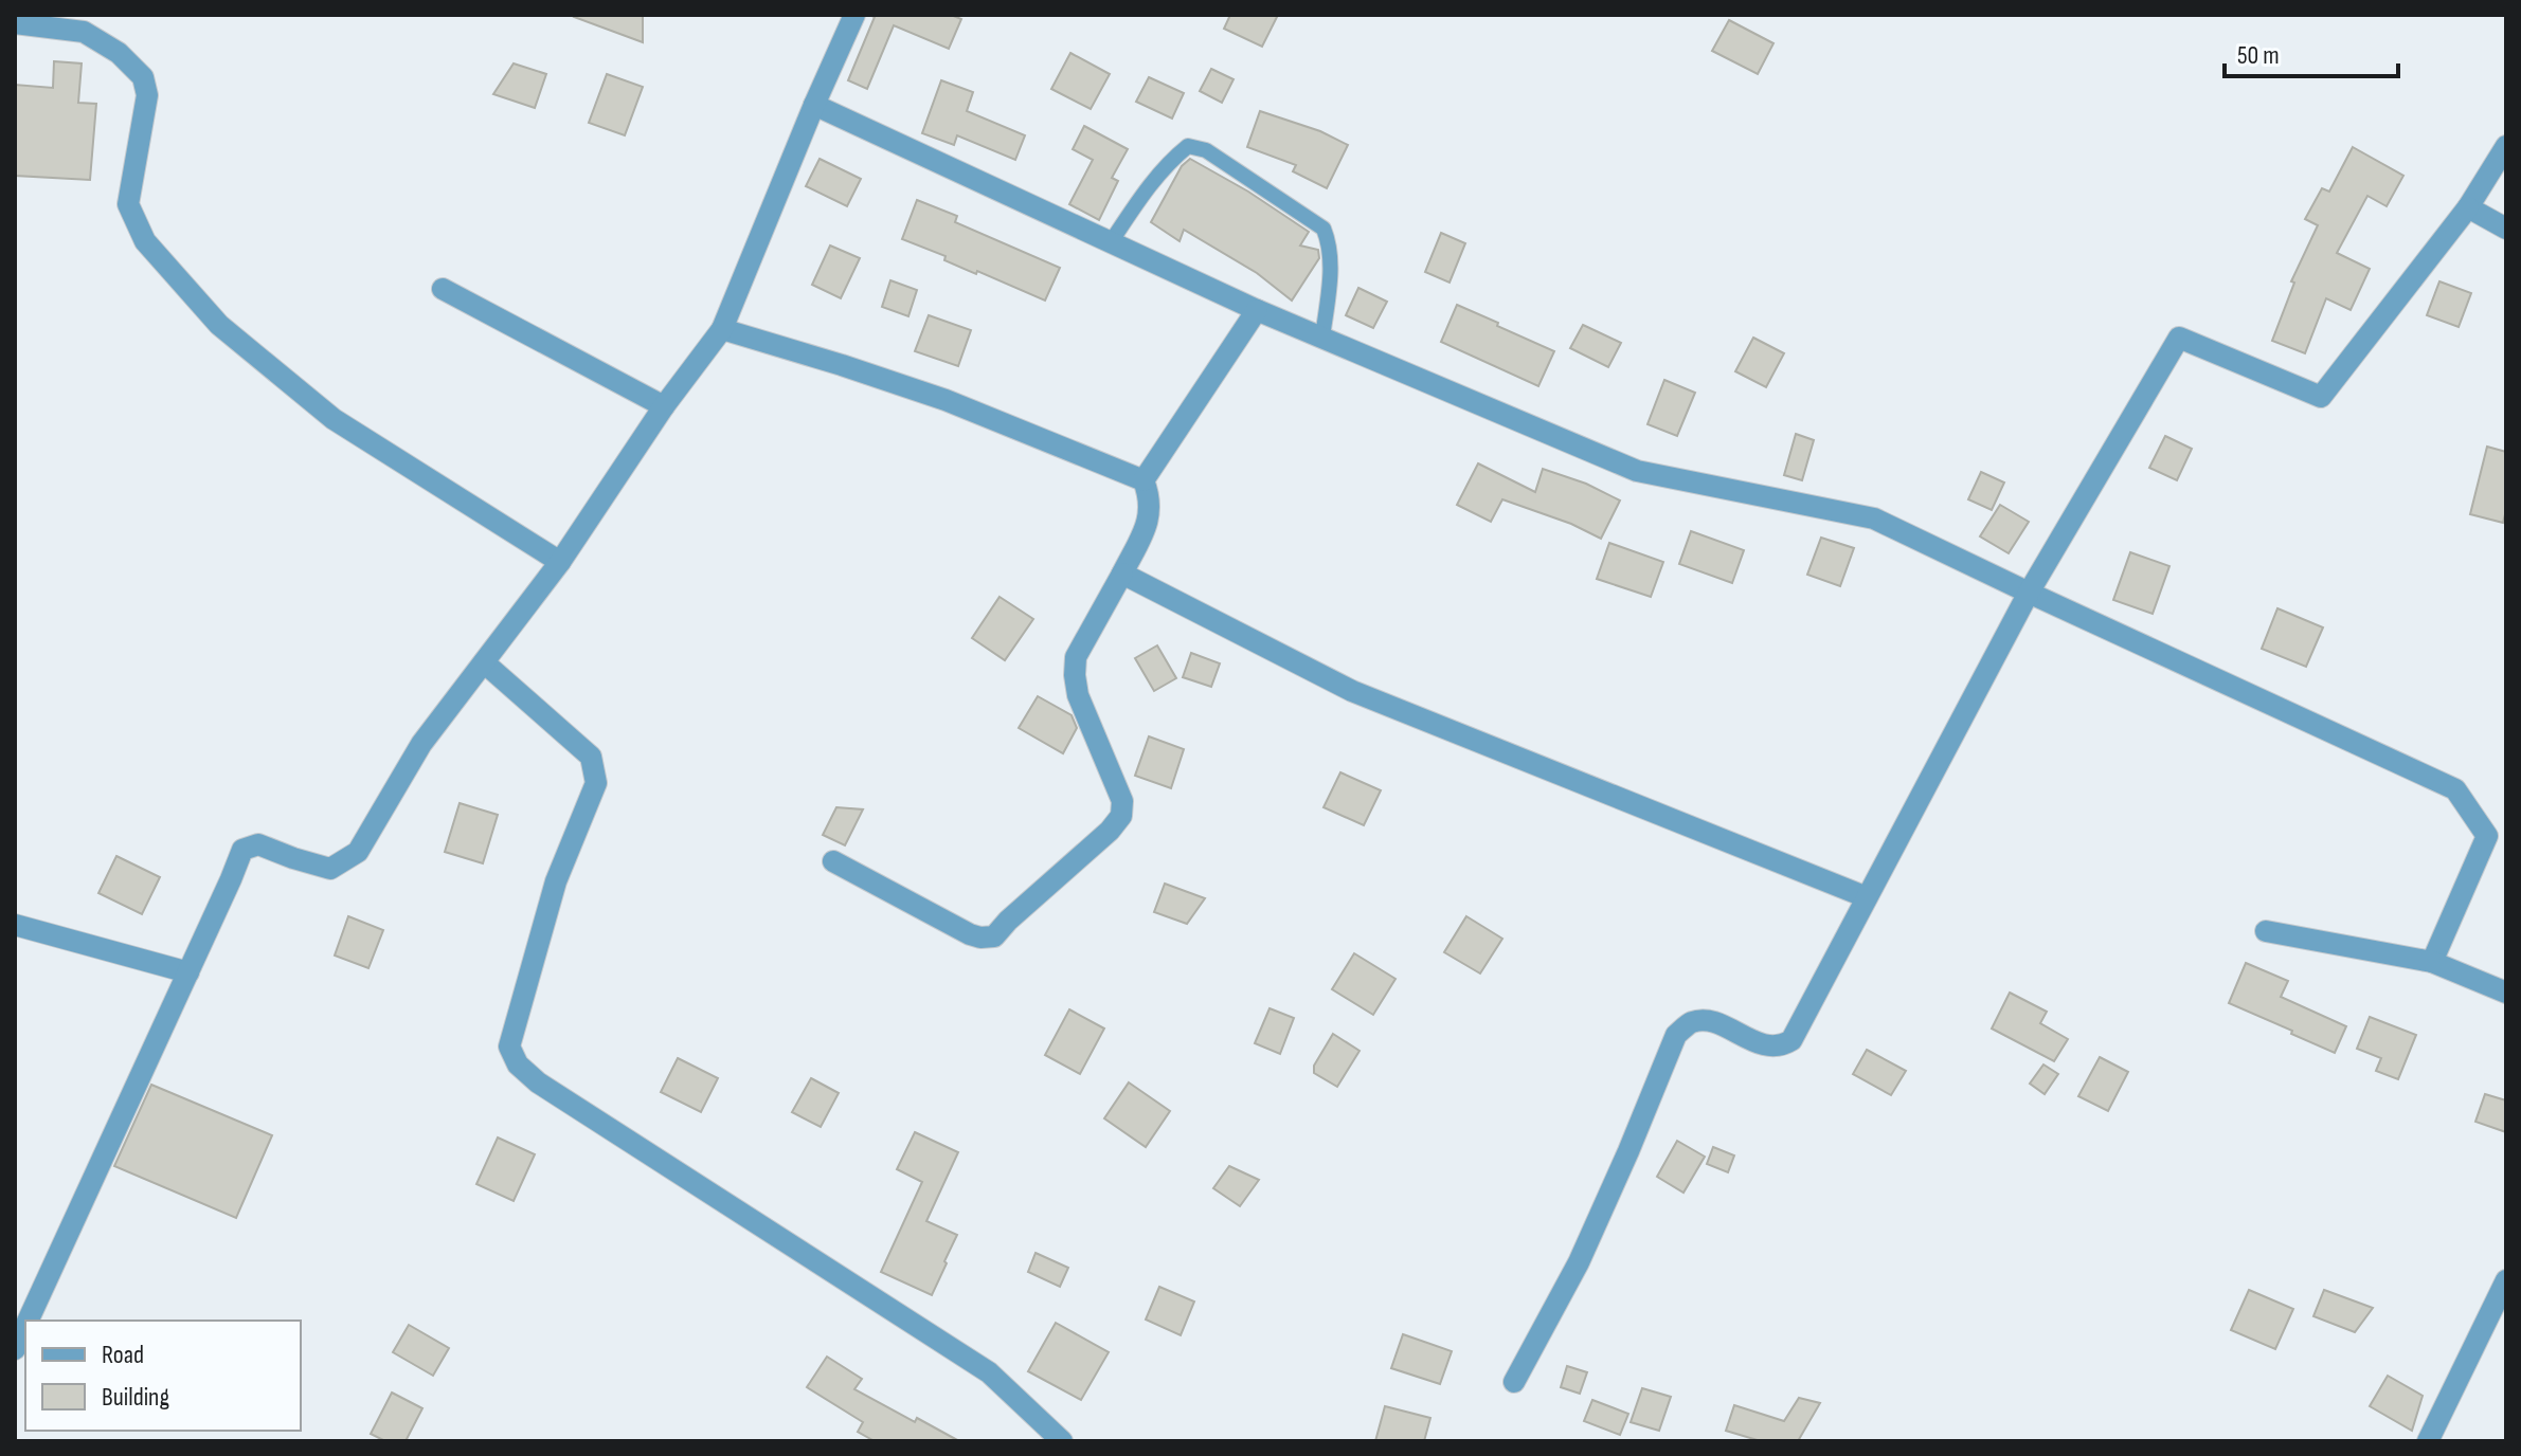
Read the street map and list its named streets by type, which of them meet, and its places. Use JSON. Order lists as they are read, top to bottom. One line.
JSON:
{"legend":["Road","Building"],"scale_bar":"50 m"}
